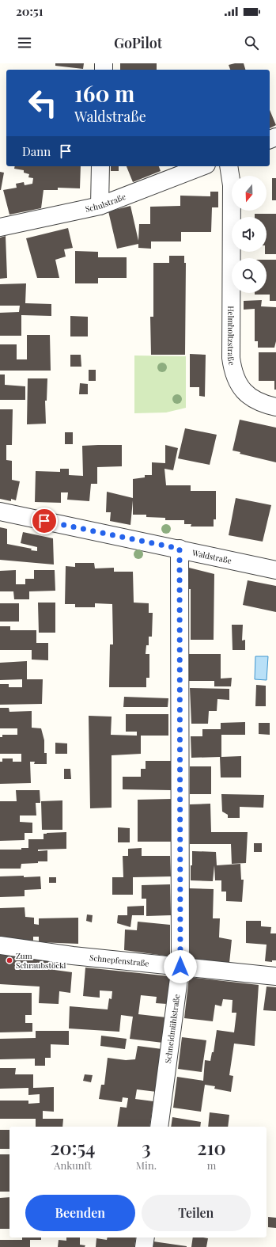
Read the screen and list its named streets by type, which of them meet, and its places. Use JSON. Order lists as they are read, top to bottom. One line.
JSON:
{"streets":{"street":["Schulstraße","Helmholtzstraße","Waldstraße","Schnepfenstraße","Schneidmühlstraße"]},"crossings":[["Waldstraße","Schneidmühlstraße"],["Schnepfenstraße","Schneidmühlstraße"]],"places":["Zum Schraubstöckl"],"north":"bottom","page":{"status":"20:51","header":"GoPilot","turn":["160 m","Waldstraße"],"then":"Dann","eta":["20:54","Ankunft","3","Min.","210","m"],"buttons":["Beenden","Teilen"]}}
